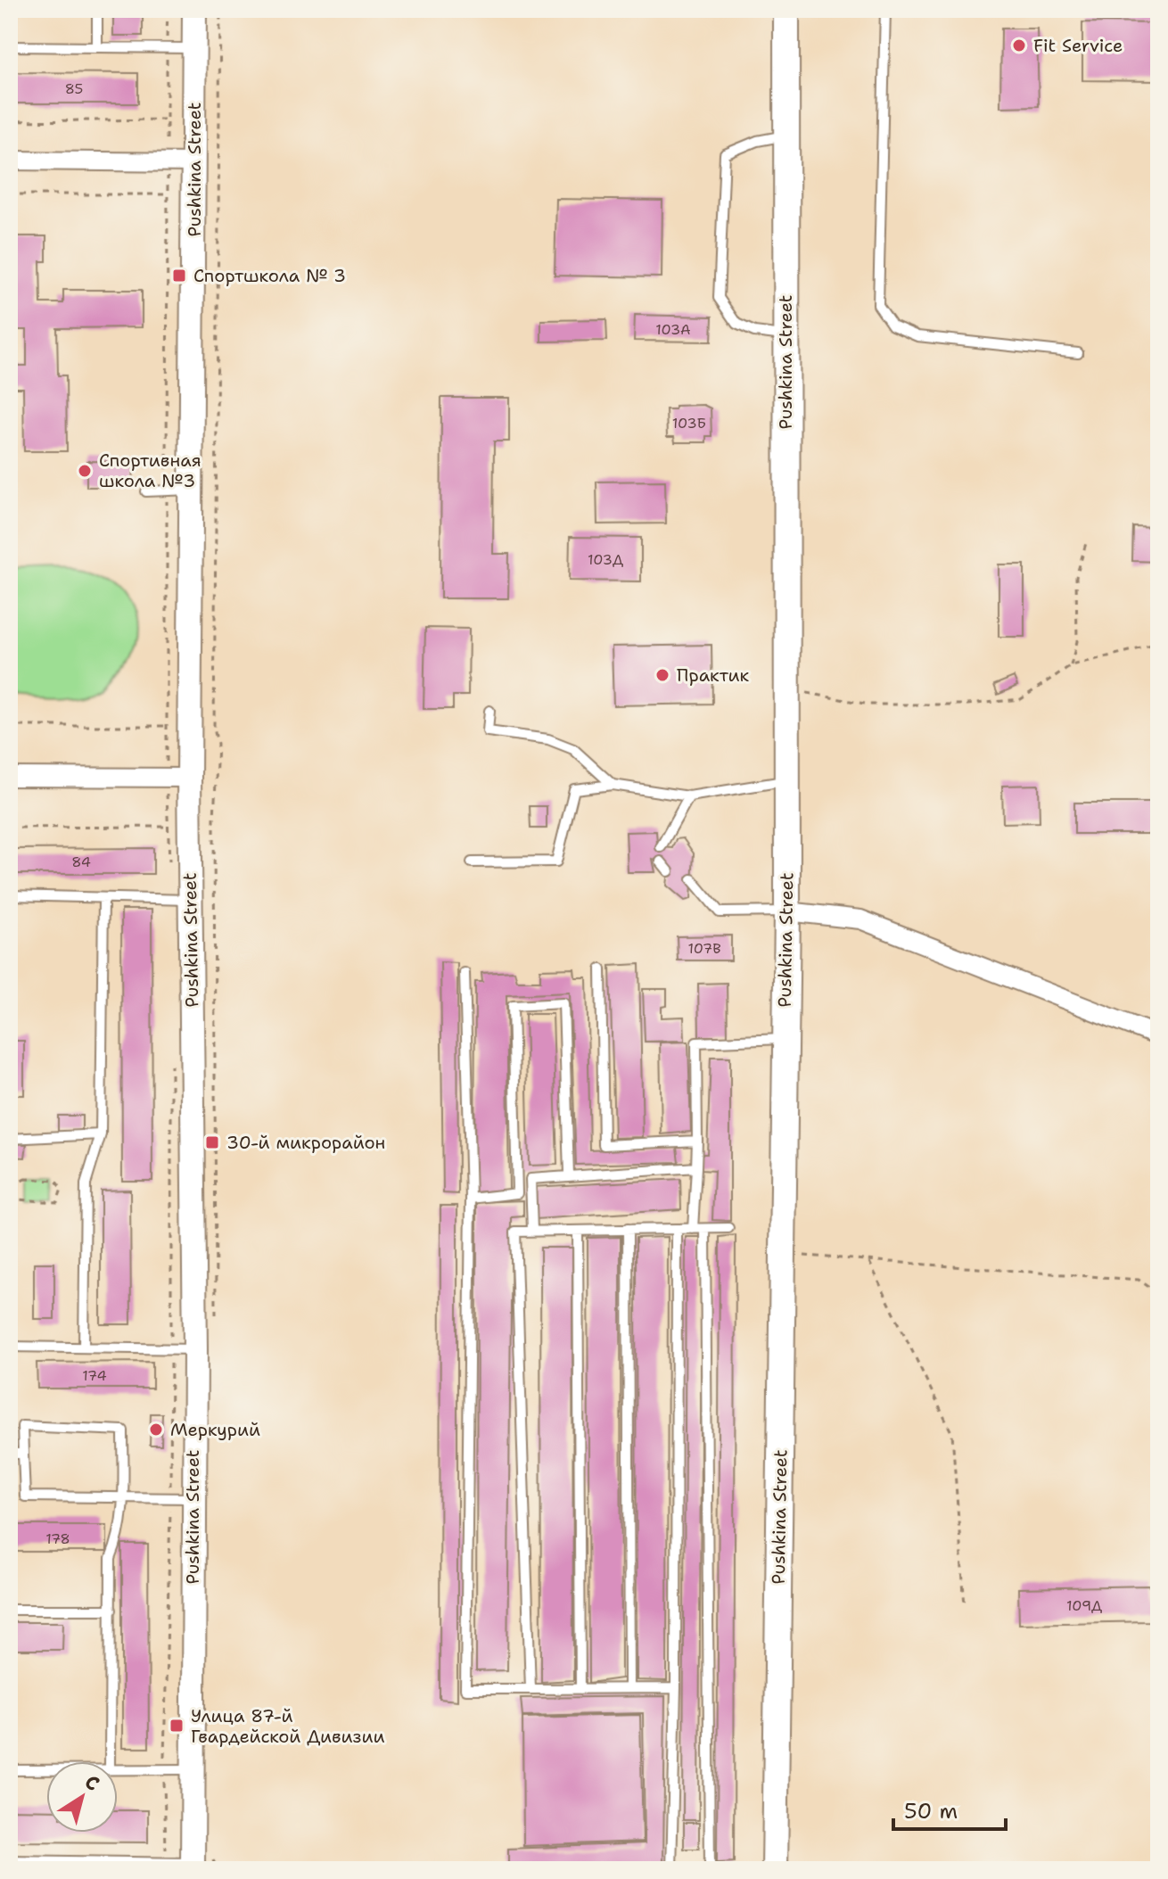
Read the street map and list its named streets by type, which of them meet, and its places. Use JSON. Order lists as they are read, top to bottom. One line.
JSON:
{"streets":{"main road":["Pushkina Street"]},"places":{"other":["Fit Service","Спортивная школа №3","Практик","Меркурий"],"transit":["Спортшкола № 3","30-й микрорайон","Улица 87-й Гвардейской Дивизии"]},"house_numbers":["85","103А","103Б","103Д","84","107В","174","178","109Д"],"scale_bar":"50 m","north":"top right"}
